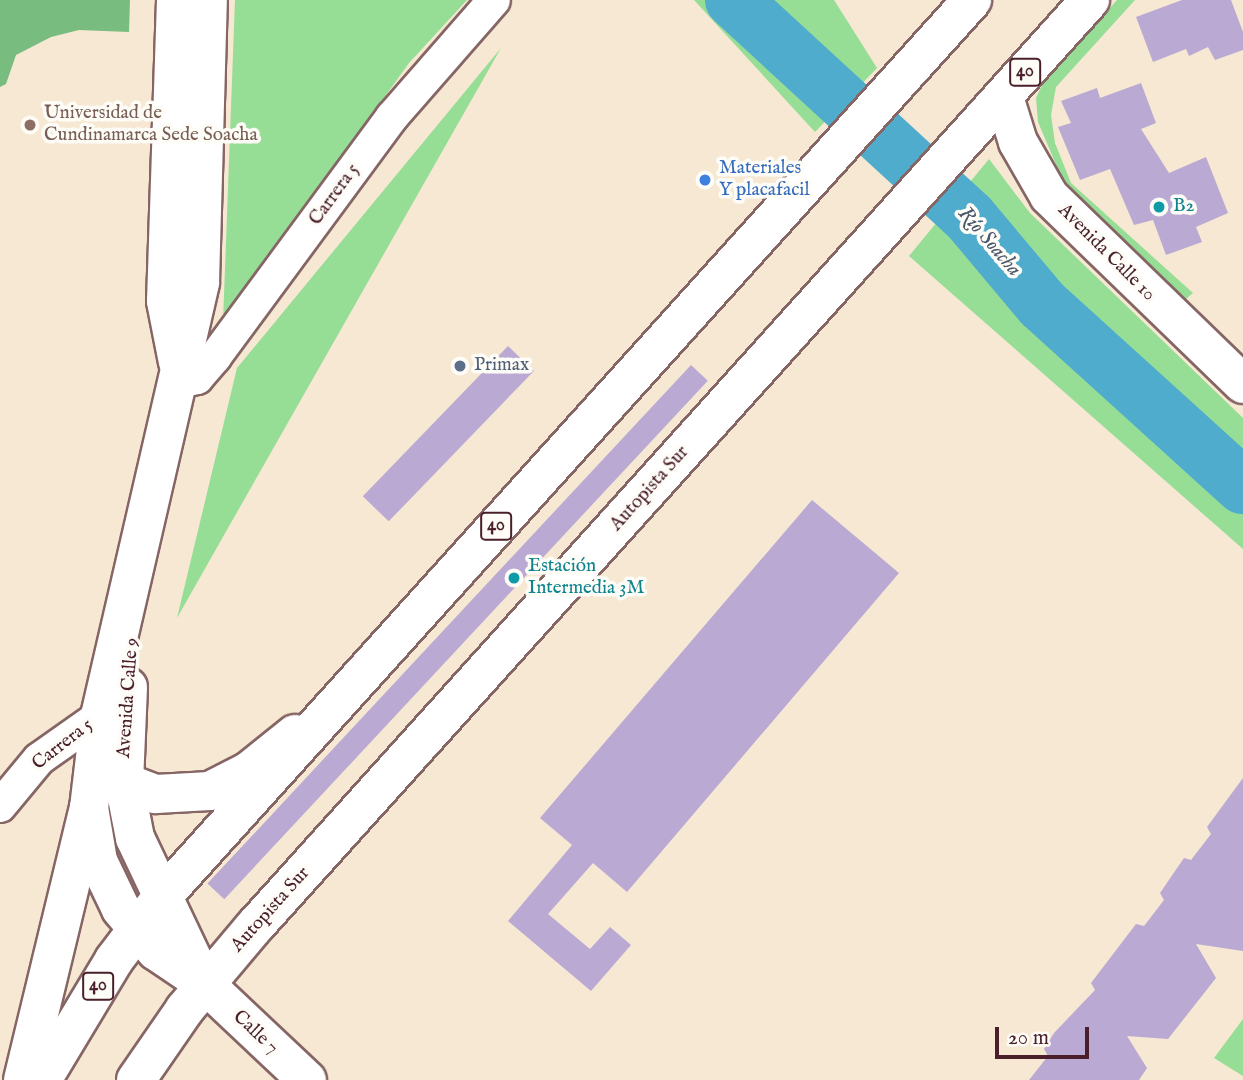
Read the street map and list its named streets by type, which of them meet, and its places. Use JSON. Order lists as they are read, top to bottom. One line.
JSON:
{"streets":{"main road":["40","Avenida Calle 10","Autopista Sur","Avenida Calle 9","Calle 7"],"street":["Carrera 5"]},"crossings":[["40","Avenida Calle 9"],["Carrera 5","Avenida Calle 9"],["Avenida Calle 10","Autopista Sur"],["Autopista Sur","Avenida Calle 9"],["Autopista Sur","Calle 7"],["Avenida Calle 9","Calle 7"]],"water":["Río Soacha"],"places":["Universidad de Cundinamarca Sede Soacha","Materiales Y placafacil","B2","Primax","Estación Intermedia 3M"],"scale_bar":"20 m"}
